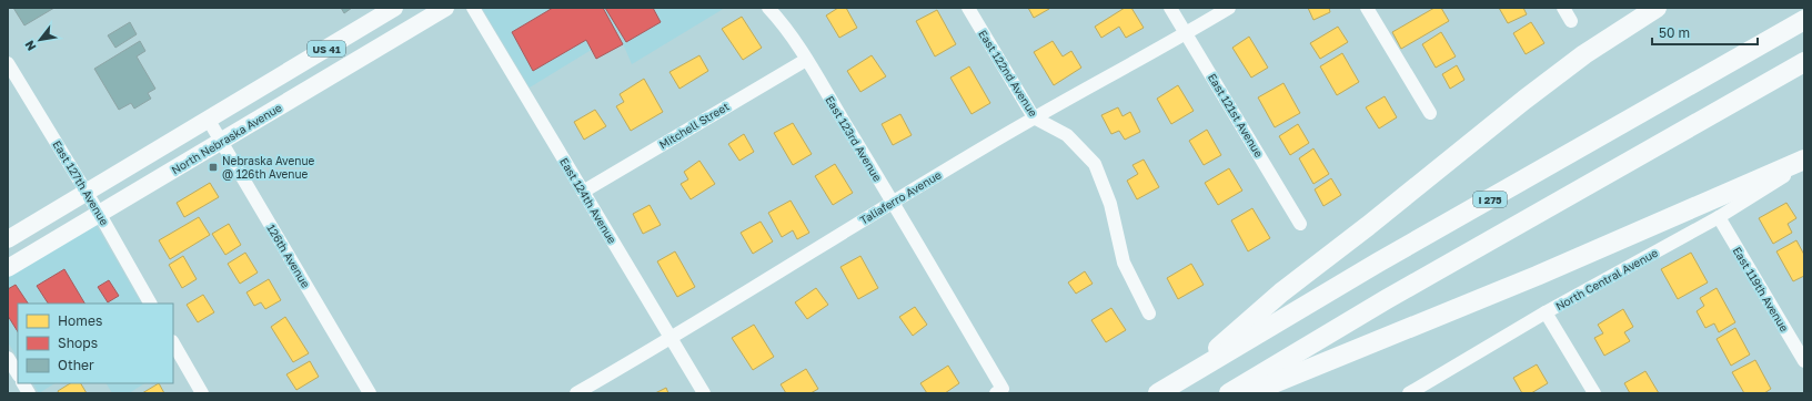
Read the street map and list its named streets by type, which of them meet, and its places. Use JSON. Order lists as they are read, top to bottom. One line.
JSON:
{"streets":{"highway":["I 275"],"main road":["US 41","North Nebraska Avenue"],"street":["East 122nd Avenue","East 121st Avenue","Mitchell Street","East 123rd Avenue","East 127th Avenue","Taliaferro Avenue","East 124th Avenue","126th Avenue","North Central Avenue","East 119th Avenue"]},"crossings":[["US 41","East 127th Avenue"],["US 41","126th Avenue"],["East 122nd Avenue","Taliaferro Avenue"],["East 121st Avenue","Taliaferro Avenue"],["Mitchell Street","East 123rd Avenue"],["Mitchell Street","East 124th Avenue"],["North Nebraska Avenue","East 127th Avenue"],["North Nebraska Avenue","126th Avenue"],["East 123rd Avenue","Taliaferro Avenue"],["Taliaferro Avenue","East 124th Avenue"],["North Central Avenue","East 119th Avenue"]],"places":{"transit":["Nebraska Avenue @ 126th Avenue"]},"legend":["Homes","Shops","Other"],"scale_bar":"50 m","north":"bottom left"}
